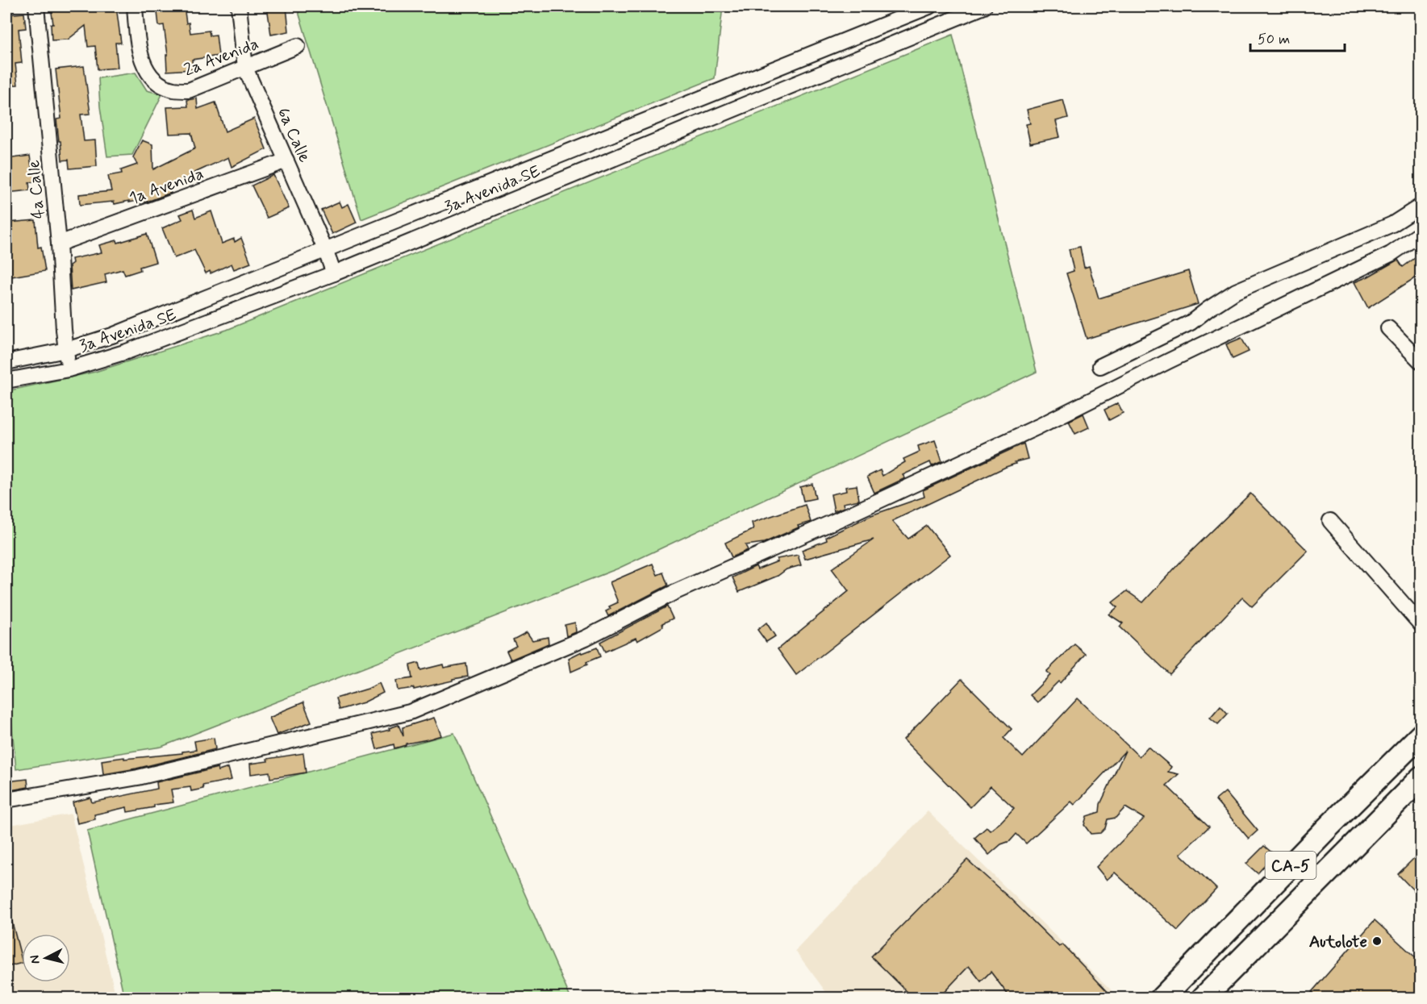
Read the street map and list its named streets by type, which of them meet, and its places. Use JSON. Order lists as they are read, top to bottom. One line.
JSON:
{"streets":{"highway":["CA-5"],"street":["2a Avenida","6a Calle","1a Avenida","3a Avenida SE","4a Calle"]},"crossings":[["2a Avenida","6a Calle"],["6a Calle","1a Avenida"],["6a Calle","3a Avenida SE"],["1a Avenida","4a Calle"],["3a Avenida SE","4a Calle"]],"places":["Autolote"],"scale_bar":"50 m","north":"left"}
